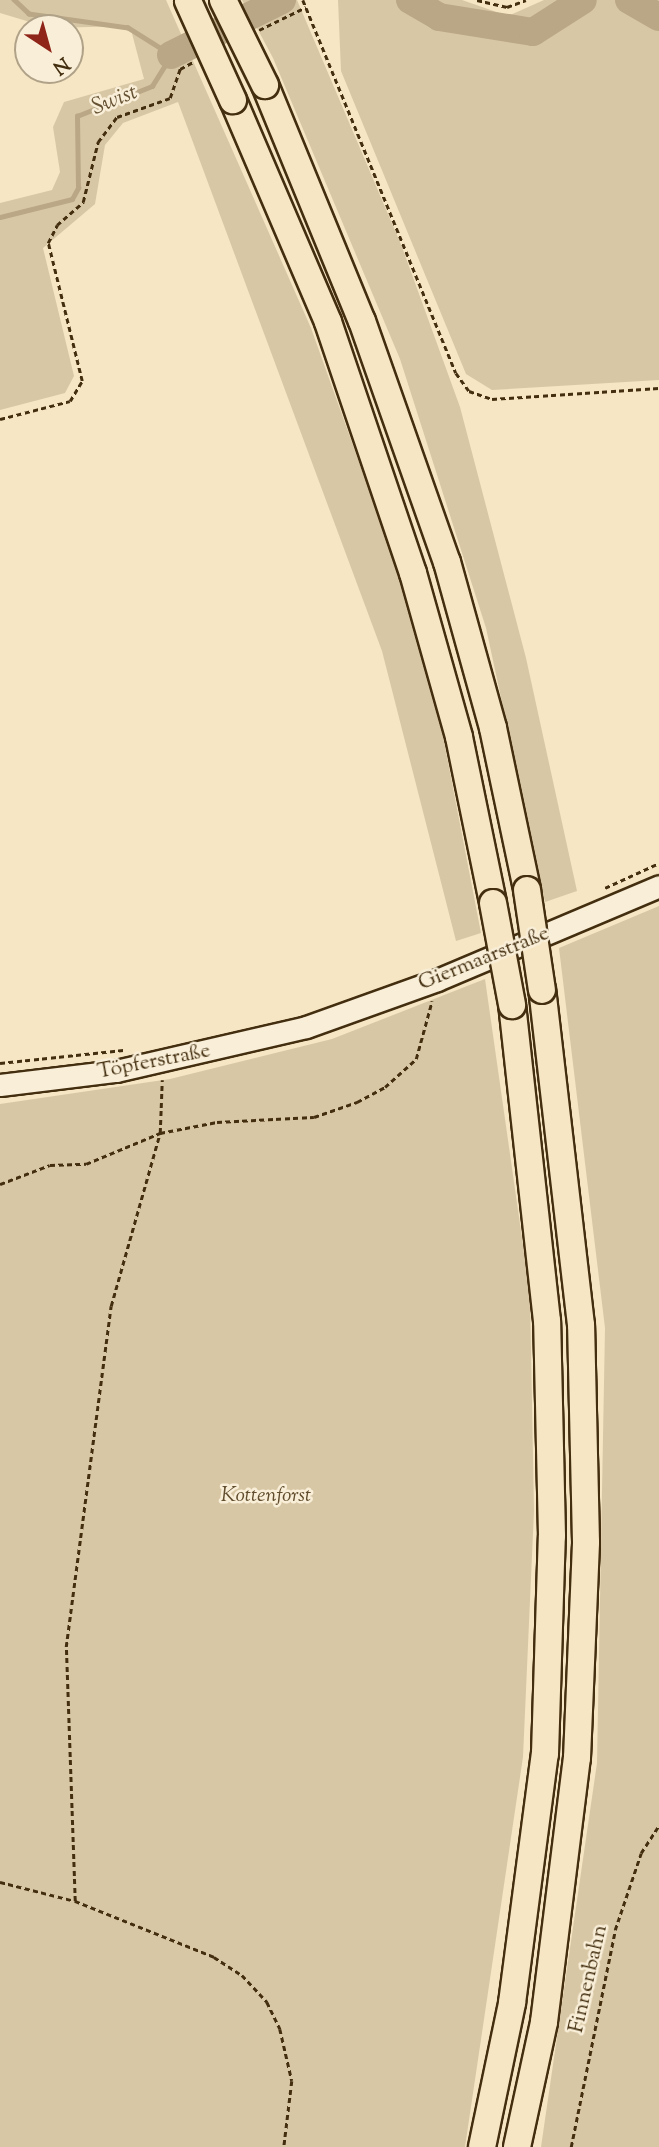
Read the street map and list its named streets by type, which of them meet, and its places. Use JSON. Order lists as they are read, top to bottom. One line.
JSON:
{"streets":{"main road":["Giermaarstraße","Töpferstraße"],"path":["Finnenbahn"]},"crossings":[["Giermaarstraße","Töpferstraße"]],"water":["Swist"],"parks":["Kottenforst"],"north":"bottom right"}
